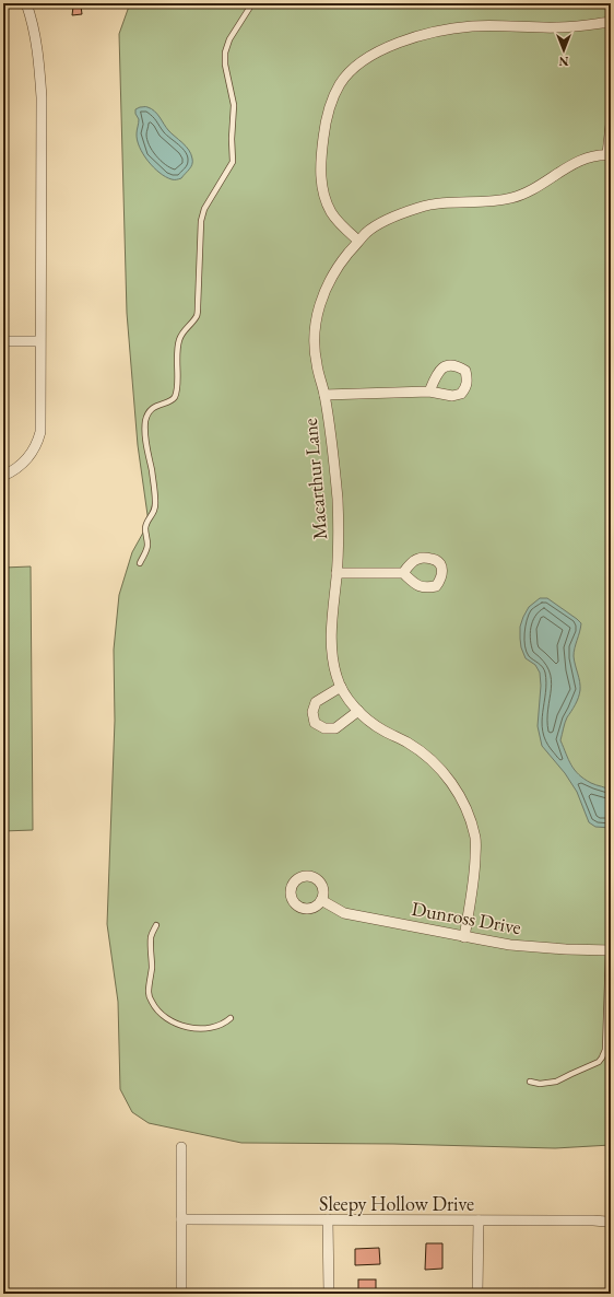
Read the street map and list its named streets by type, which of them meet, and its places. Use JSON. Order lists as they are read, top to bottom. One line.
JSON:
{"streets":{"street":["Macarthur Lane","Dunross Drive","Sleepy Hollow Drive"]},"crossings":[["Macarthur Lane","Dunross Drive"]],"north":"bottom"}
